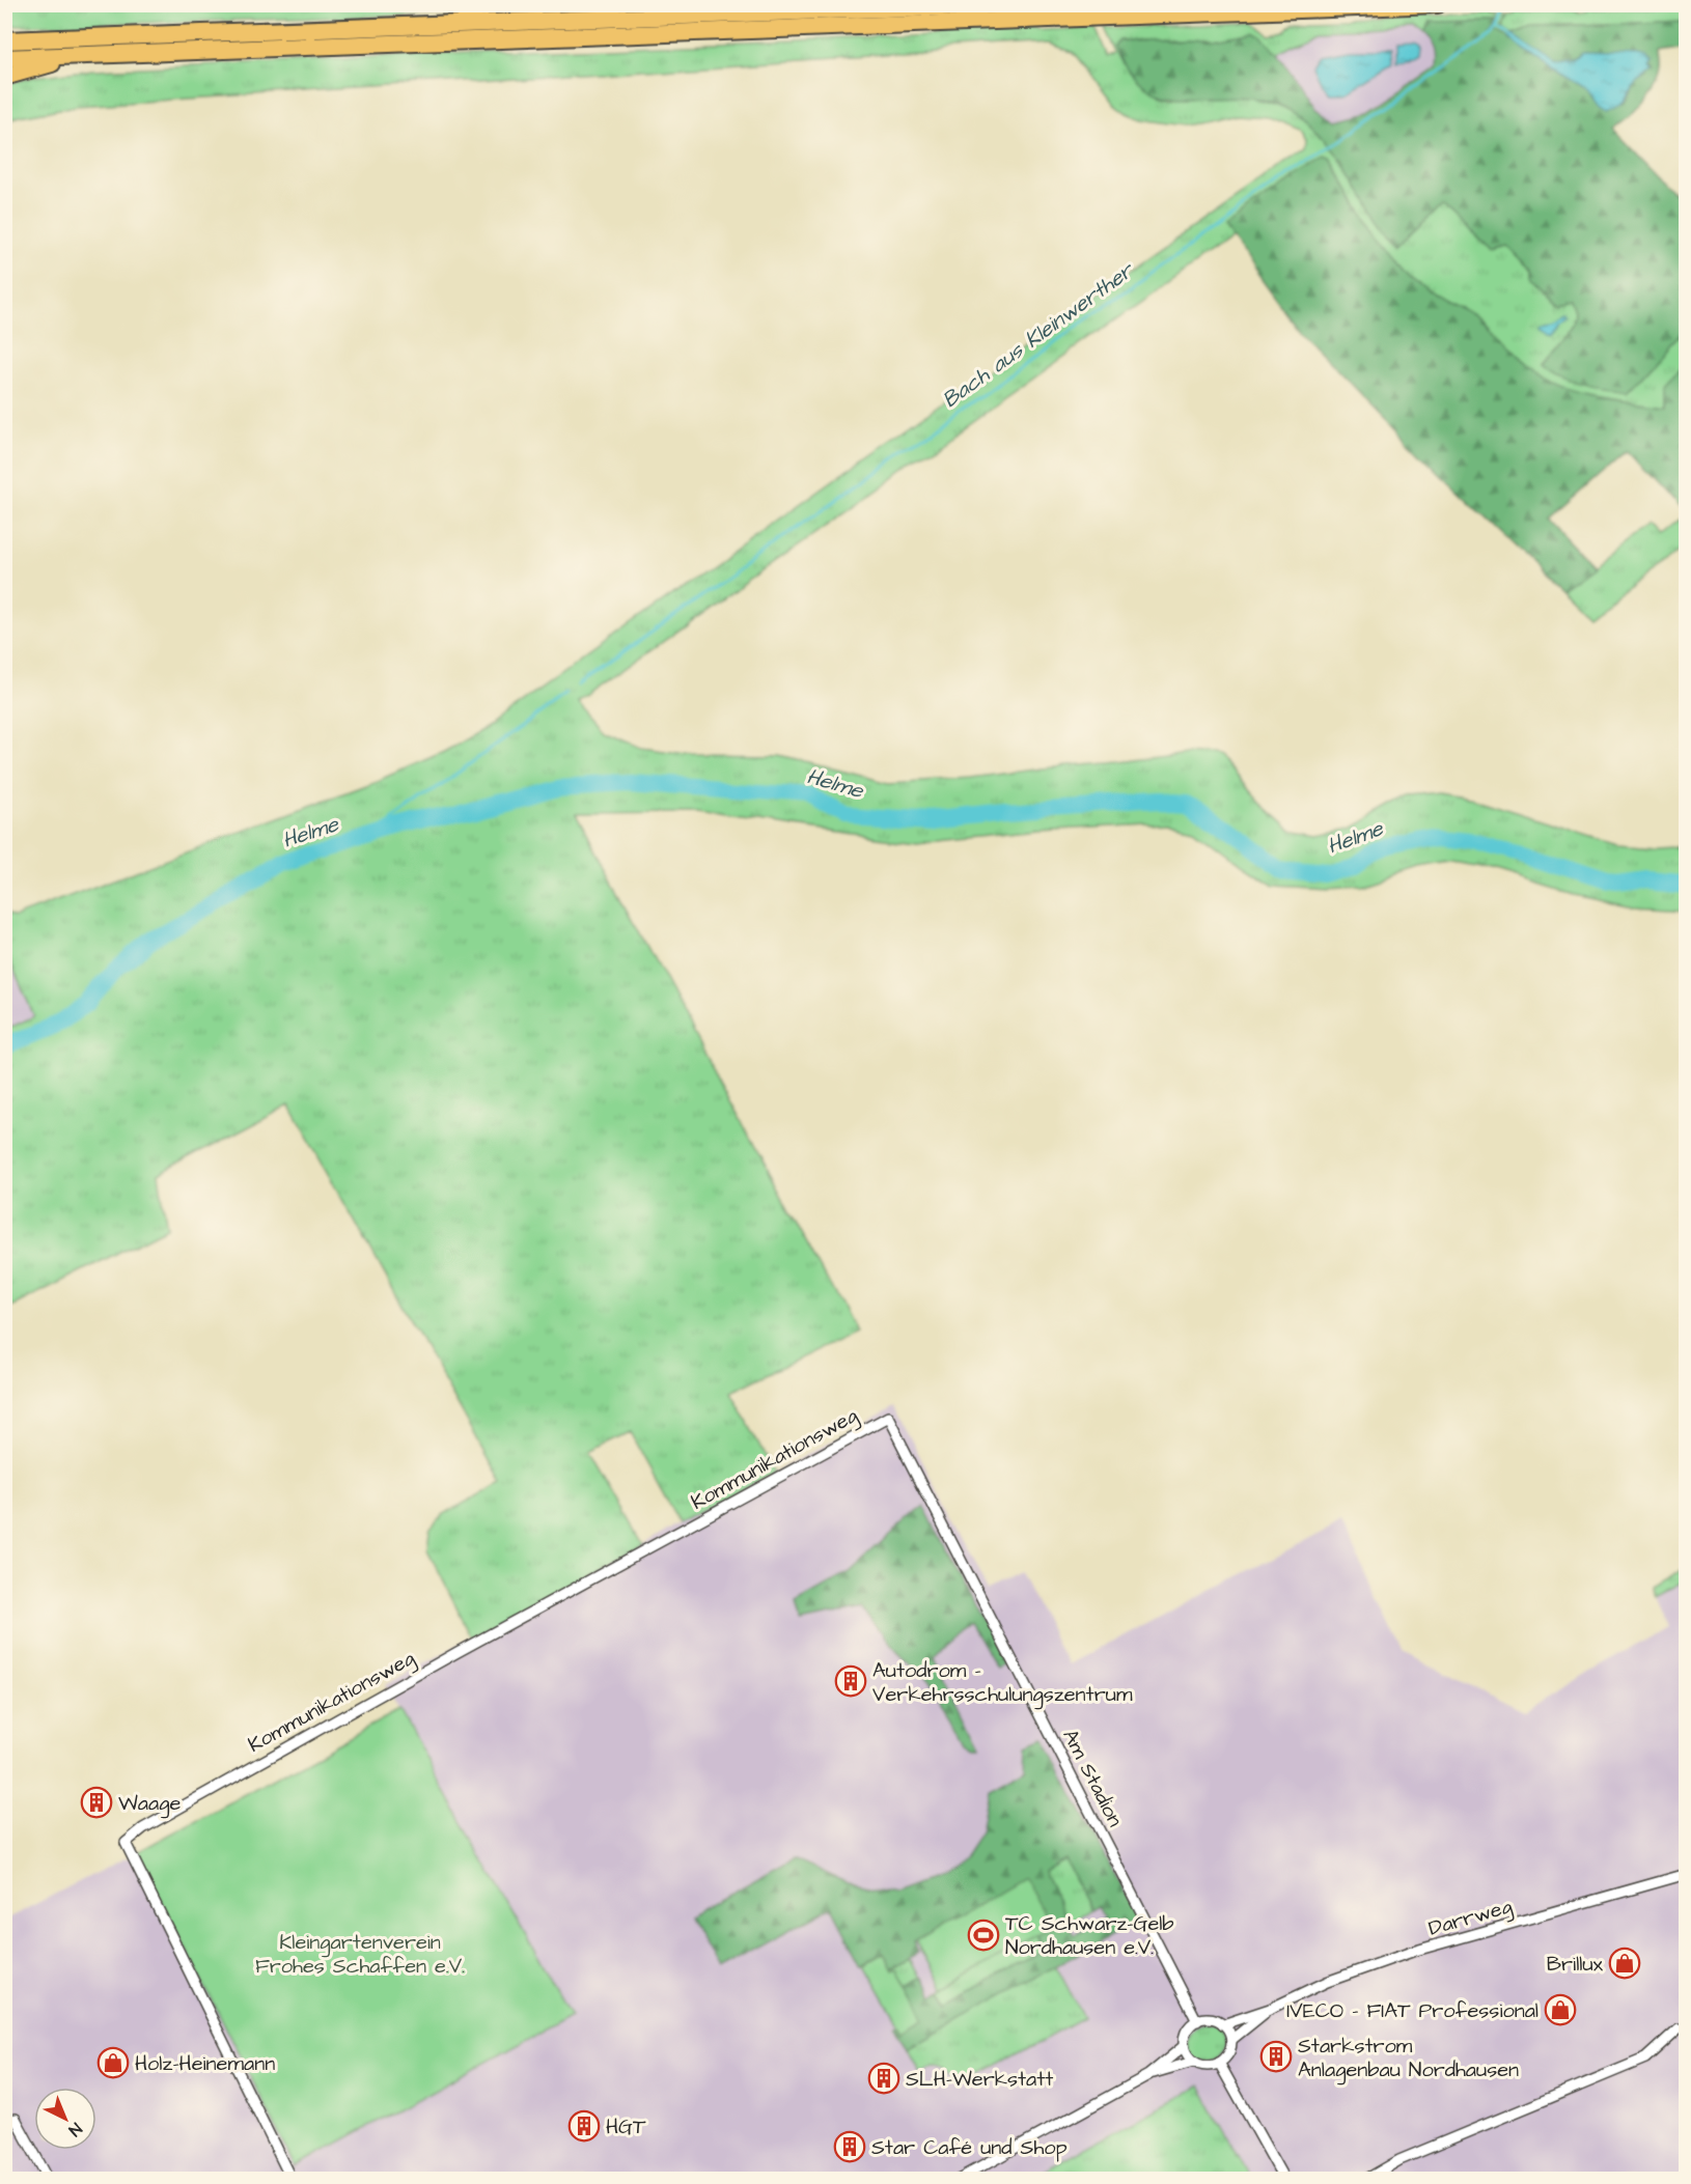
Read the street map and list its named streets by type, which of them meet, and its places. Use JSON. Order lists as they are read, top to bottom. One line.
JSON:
{"streets":{"street":["Kommunikationsweg","Am Stadion","Darrweg"]},"crossings":[["Kommunikationsweg","Am Stadion"],["Am Stadion","Darrweg"]],"water":["Bach aus Kleinwerther","Helme"],"parks":["Kleingartenverein Frohes Schaffen e.V."],"places":{"building":["Autodrom - Verkehrsschulungszentrum","Waage","Starkstrom Anlagenbau Nordhausen","SLH-Werkstatt","HGT","Star Café und Shop"],"sports":["TC Schwarz-Gelb Nordhausen e.V."],"shop":["Brillux","IVECO - FIAT Professional","Holz-Heinemann"]},"north":"bottom right"}
